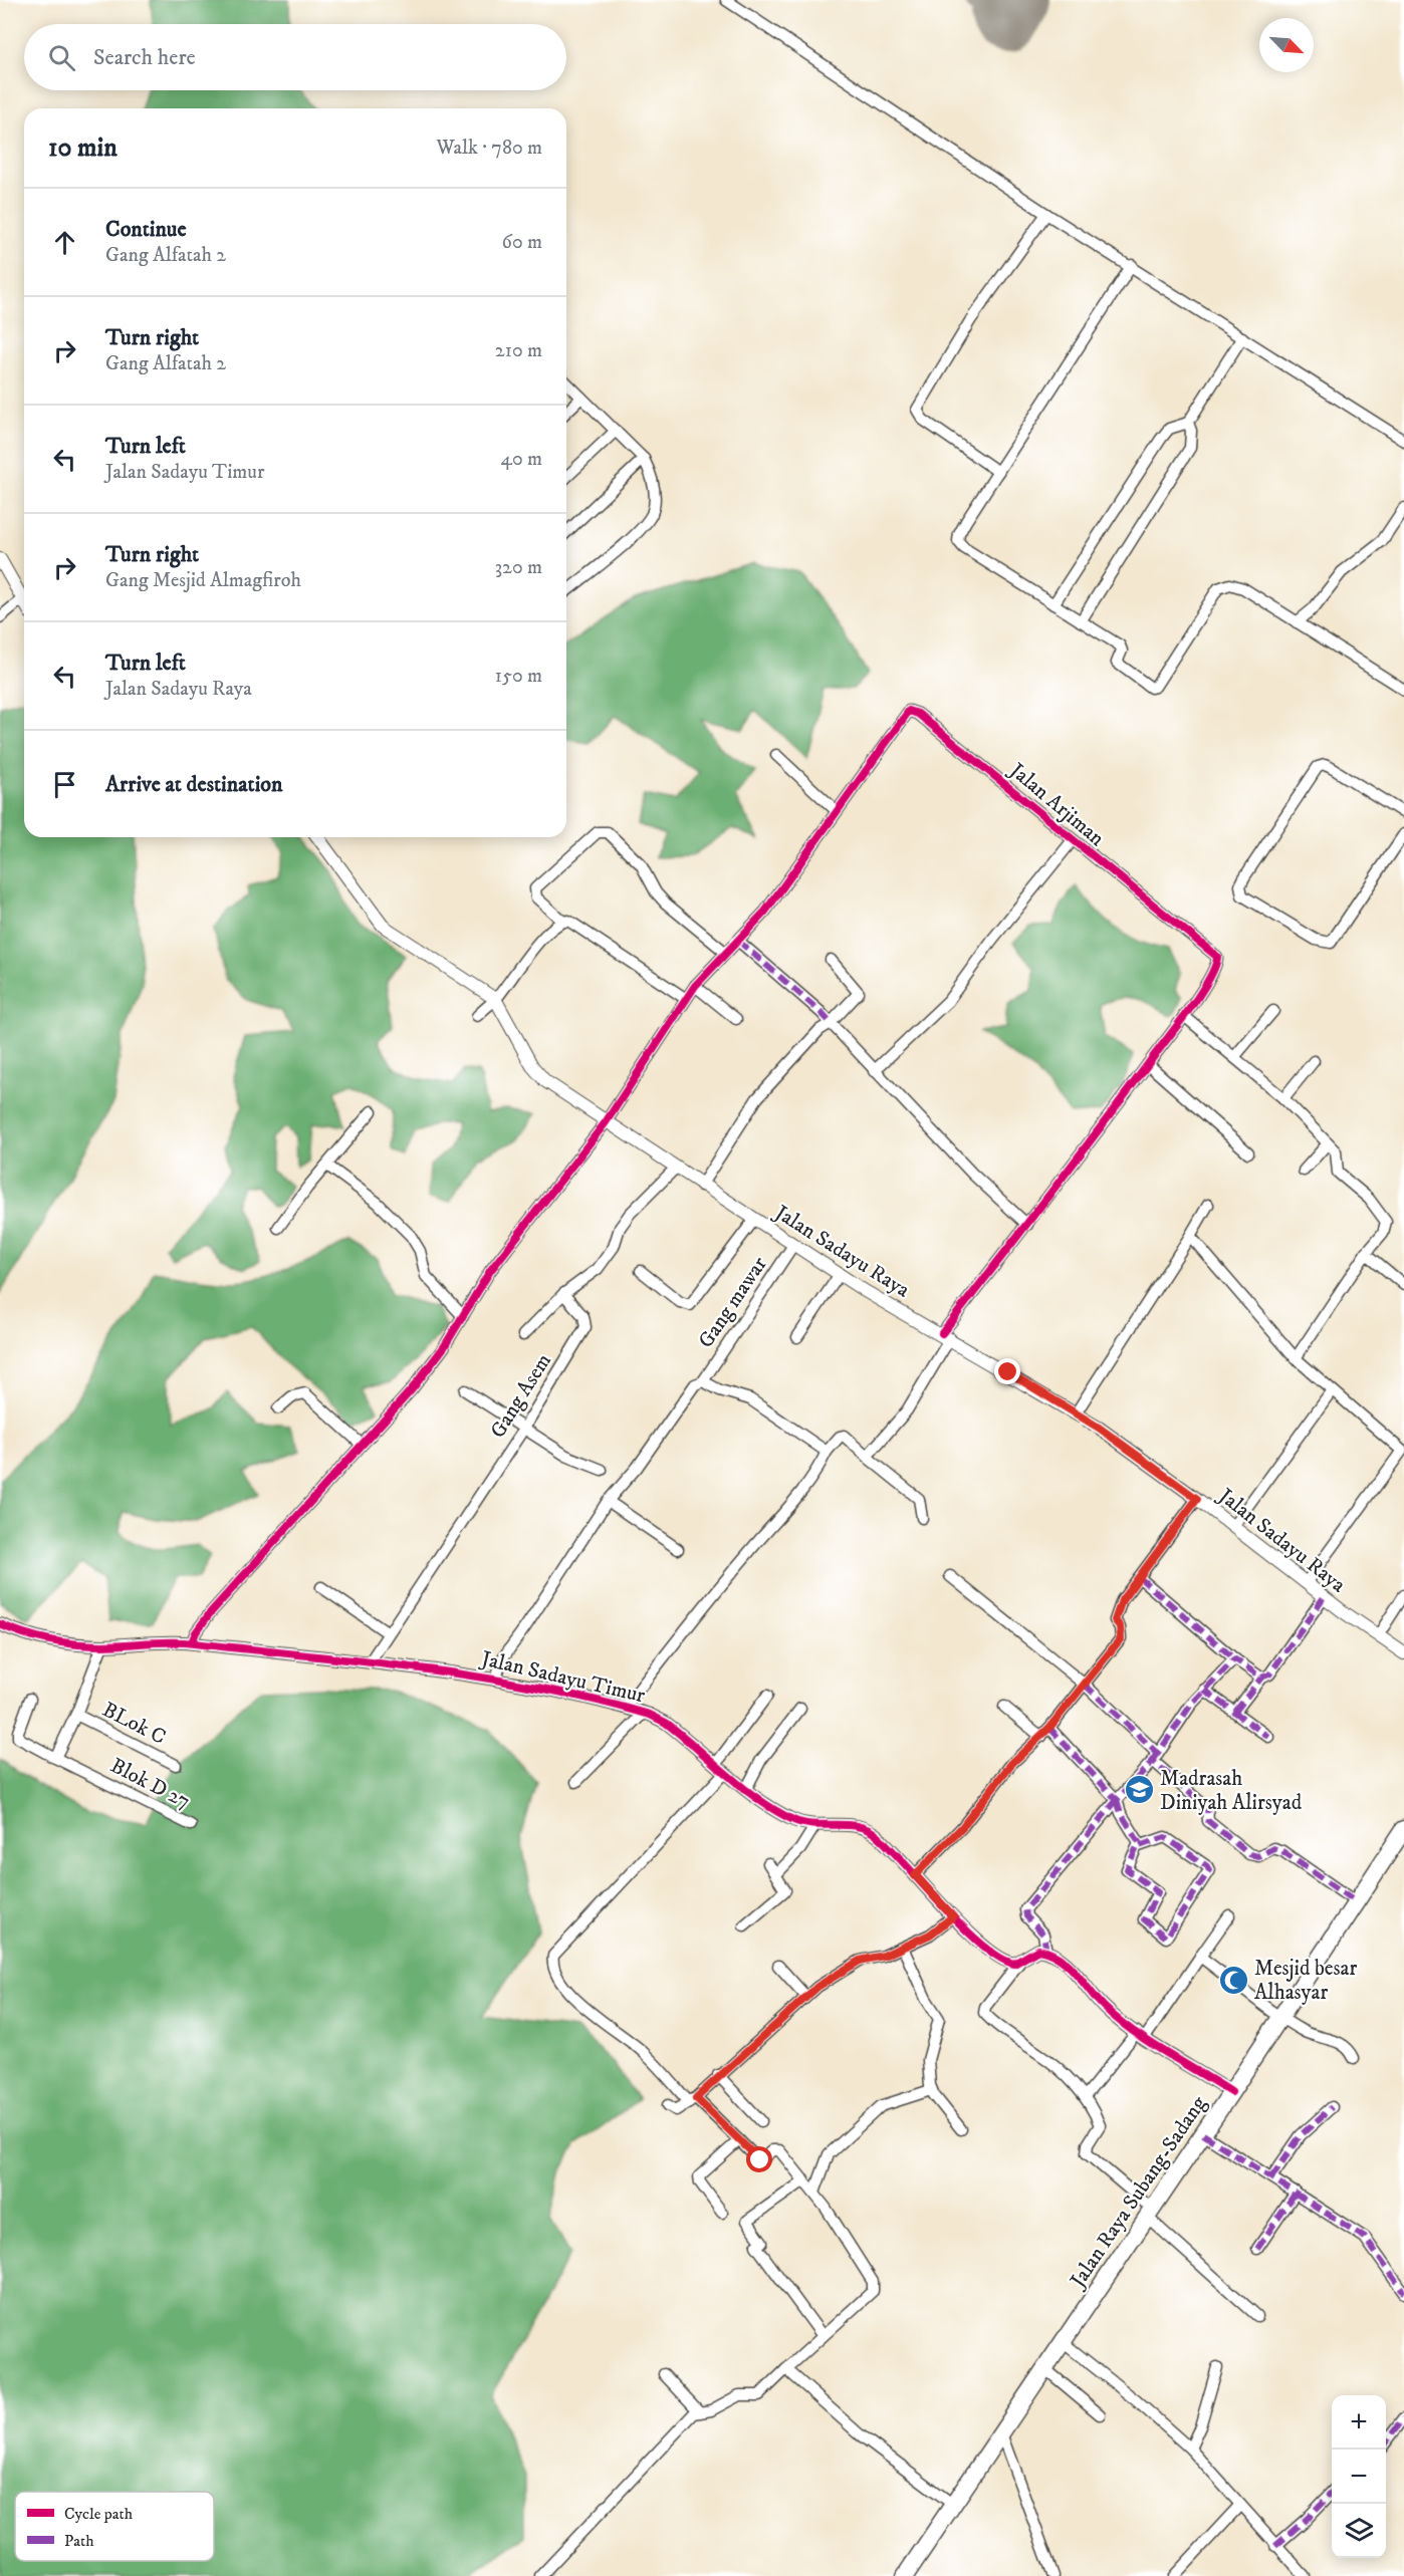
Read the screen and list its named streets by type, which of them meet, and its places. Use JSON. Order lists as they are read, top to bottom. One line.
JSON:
{"streets":{"main road":["Jalan Raya Subang-Sadang"],"street":["Jalan Arjiman","Jalan Sadayu Raya","Gang mawar","Gang Asem","Jalan Sadayu Timur","BLok C","Blok D 27"]},"crossings":[["Jalan Arjiman","Jalan Sadayu Raya"],["Jalan Arjiman","Jalan Sadayu Timur"],["Jalan Sadayu Raya","Gang mawar"],["Gang mawar","Jalan Sadayu Timur"],["Gang Asem","Jalan Sadayu Timur"]],"places":{"school or university":["Madrasah Diniyah Alirsyad"],"mosque":["Mesjid besar Alhasyar"]},"legend":["Cycle path","Path"],"north":"bottom right","page":{"search":"Search here","heading":["10 min","Walk · 780 m"],"list":[["Continue","Gang Alfatah 2","60 m"],["Turn right","Gang Alfatah 2","210 m"],["Turn left","Jalan Sadayu Timur","40 m"],["Turn right","Gang Mesjid Almagfiroh","320 m"],["Turn left","Jalan Sadayu Raya","150 m"],"Arrive at destination"],"map_buttons":["+","−"]}}
